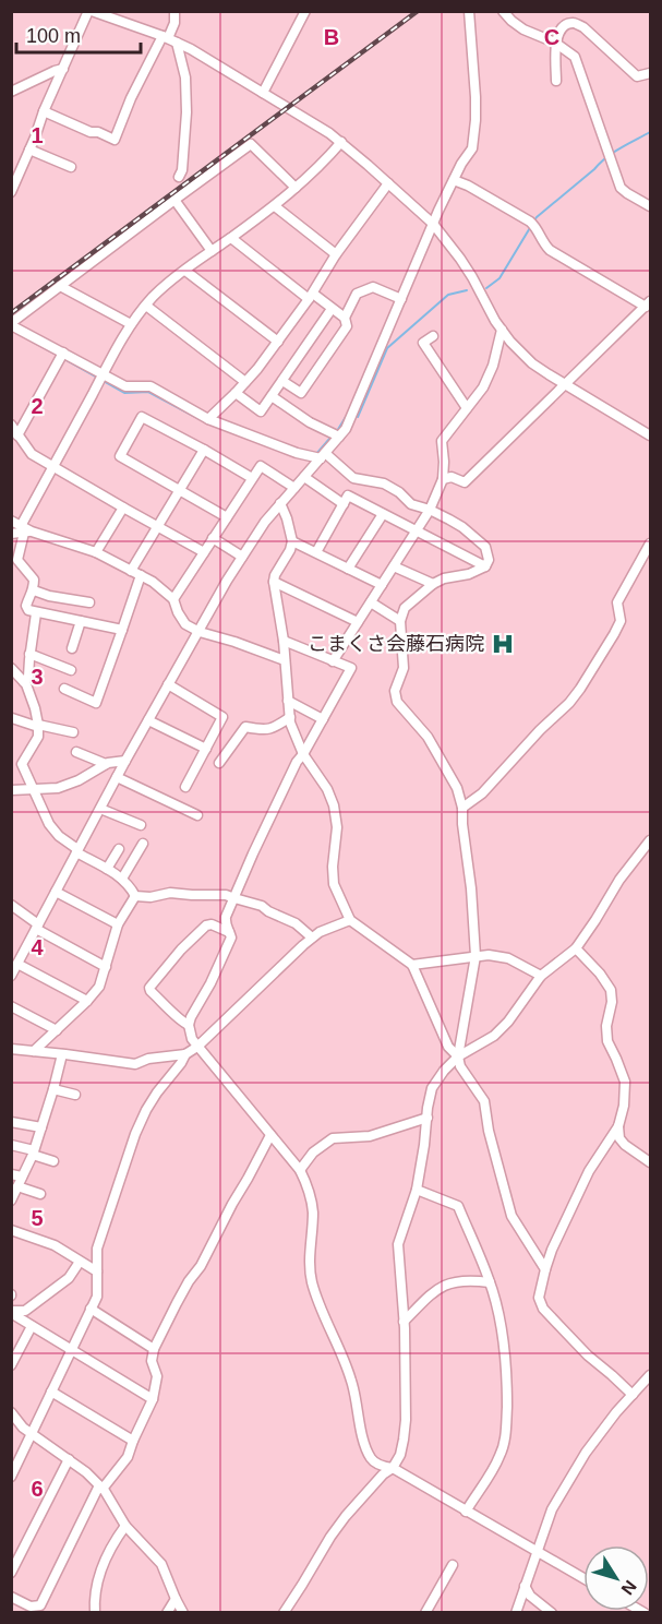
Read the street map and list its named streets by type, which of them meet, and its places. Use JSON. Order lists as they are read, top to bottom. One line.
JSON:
{"places":{"hospital":["こまくさ会藤石病院"]},"scale_bar":"100 m","north":"bottom right","grid":{"columns":["B","C"],"rows":["1","2","3","4","5","6"]}}
